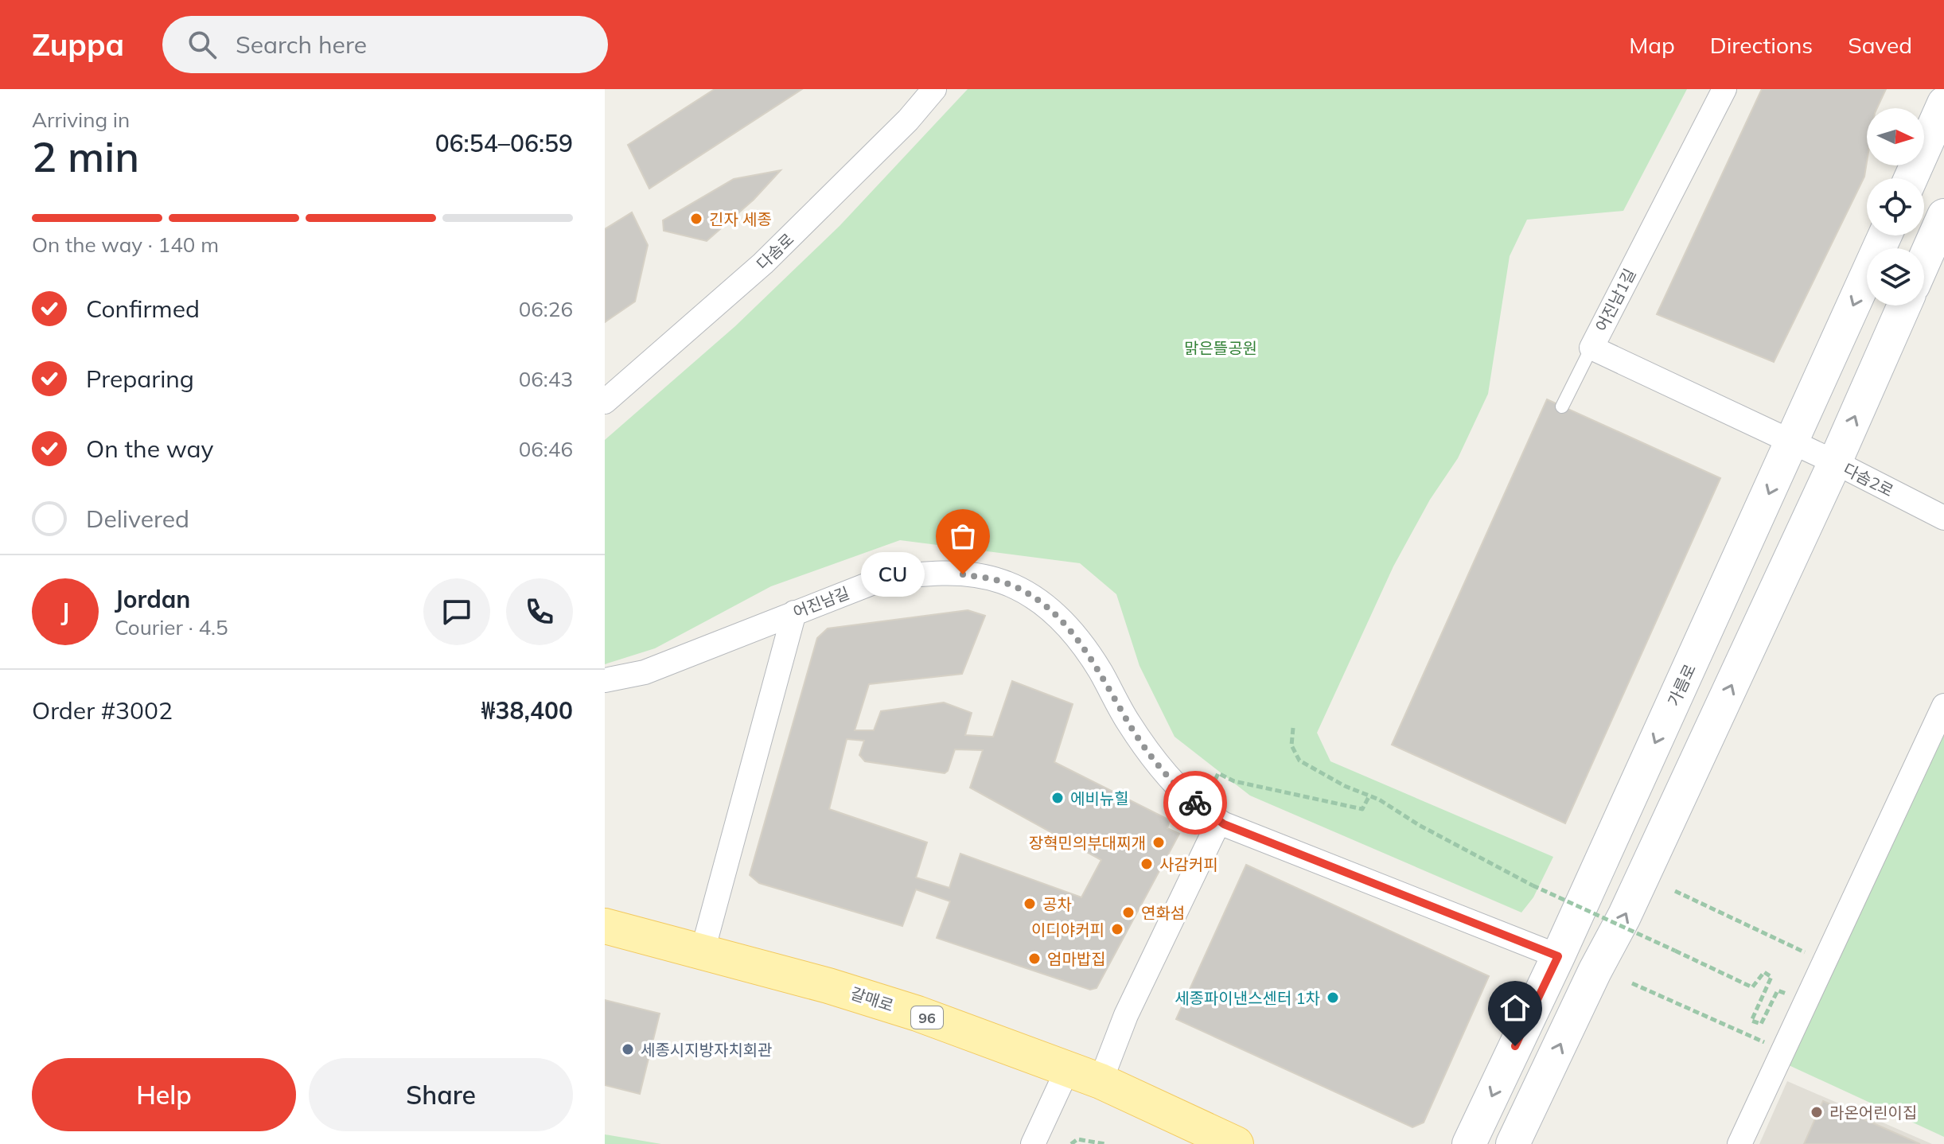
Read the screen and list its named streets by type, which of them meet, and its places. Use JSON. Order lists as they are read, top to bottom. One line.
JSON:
{"streets":{"main road":["갈매로","96"],"street":["다솜로","어진남1길","다솜2로","어진남길","가름로"]},"crossings":[["어진남1길","다솜2로"],["어진남1길","가름로"],["다솜2로","가름로"],["어진남길","가름로"]],"parks":["맑은뜰공원"],"places":["긴자 세종","CU","에비뉴힐","장혁민의부대찌개","사감커피","공차","연화섬","이디야커피","엄마밥집","세종파이낸스센터 1차","세종시지방자치회관","라온어린이집"],"north":"right","page":{"header":"Zuppa","search":"Search here","nav":["Map","Directions","Saved"],"heading":["2 min","Arriving in","06:54–06:59"],"panel":["Jordan","Courier · 4.5","Order #3002","₩38,400"],"bar":"On the way · 140 m","list":[["Confirmed","06:26"],["Preparing","06:43"],["On the way","06:46"],"Delivered"],"bubble":"CU","round":"J","buttons":["Help","Share"]}}
